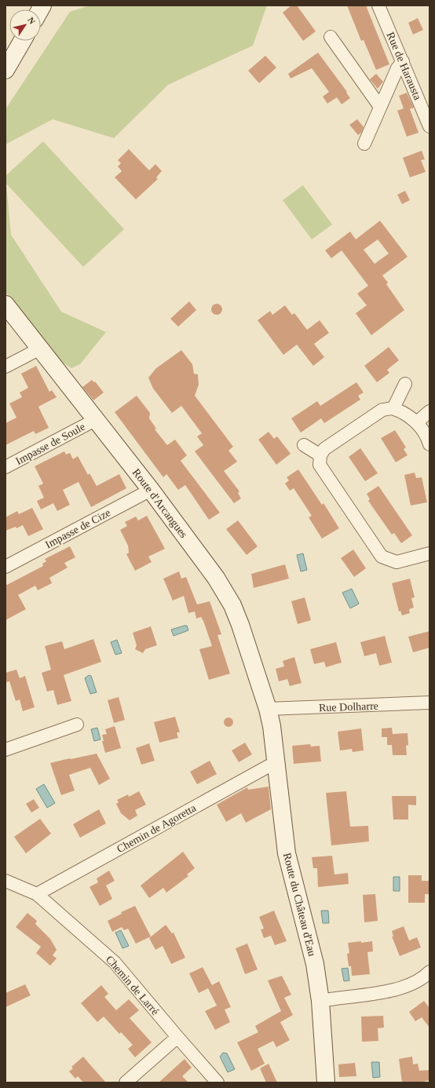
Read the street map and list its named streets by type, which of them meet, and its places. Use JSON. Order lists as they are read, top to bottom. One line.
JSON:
{"streets":{"street":["Rue de Harausta","Impasse de Soule","Route d'Arcangues","Impasse de Cize","Rue Dolharre","Chemin de Agoretta","Route du Château d'Eau","Chemin de Larré"]},"crossings":[["Impasse de Soule","Route d'Arcangues"],["Route d'Arcangues","Impasse de Cize"],["Route d'Arcangues","Rue Dolharre"],["Route d'Arcangues","Route du Château d'Eau"],["Chemin de Agoretta","Route du Château d'Eau"],["Chemin de Agoretta","Chemin de Larré"]],"north":"top right"}
